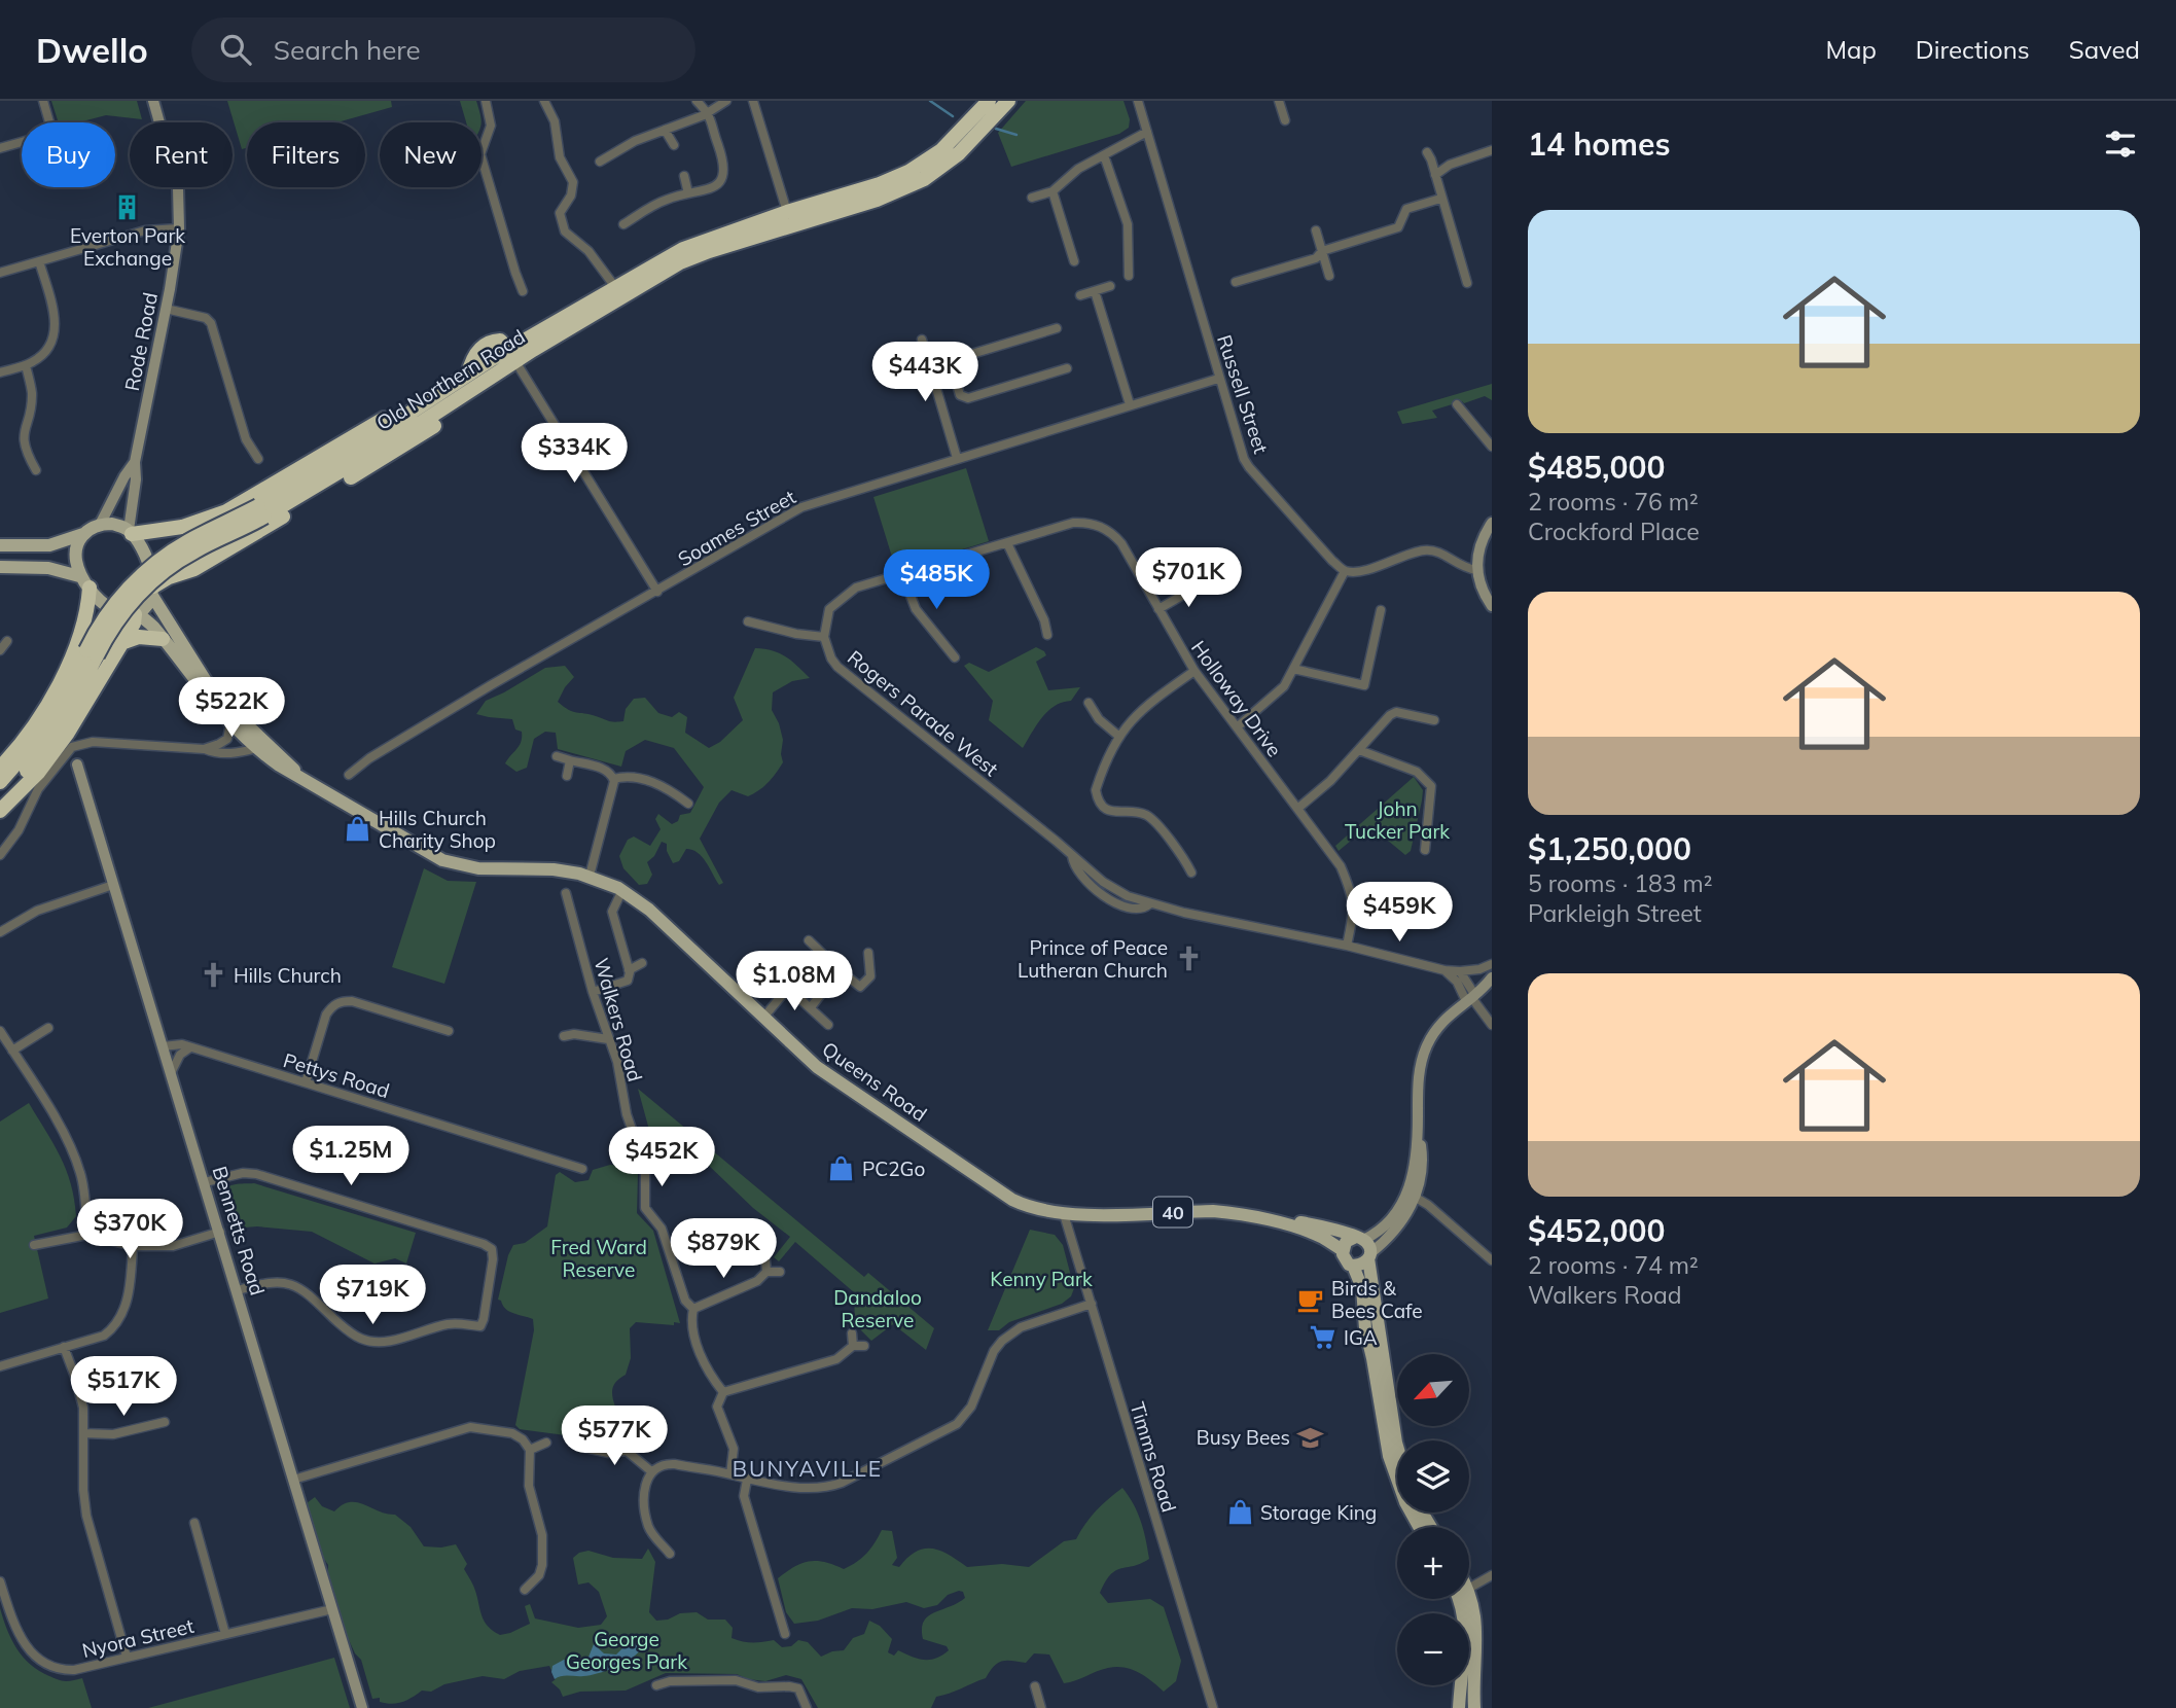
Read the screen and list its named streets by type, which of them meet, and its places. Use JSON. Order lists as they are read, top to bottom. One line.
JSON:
{"streets":{"highway":["Old Northern Road"],"main road":["Queens Road","40"],"street":["Rode Road","Russell Street","Soames Street","Holloway Drive","Rogers Parade West","Walkers Road","Pettys Road","Bennetts Road","Timms Road","Nyora Street"]},"crossings":[["Rode Road","Queens Road"],["Rode Road","40"],["Russell Street","Soames Street"],["Holloway Drive","Rogers Parade West"],["Pettys Road","Bennetts Road"],["Queens Road","40"],["Queens Road","Timms Road"],["Bennetts Road","Nyora Street"]],"districts":["BUNYAVILLE"],"parks":["John Tucker Park","Fred Ward Reserve","Kenny Park","Dandaloo Reserve","George Georges Park"],"places":{"building":["Everton Park Exchange"],"shop":["Hills Church Charity Shop","PC2Go","Storage King"],"church":["Prince of Peace Lutheran Church","Hills Church"],"cafe":["Birds & Bees Cafe"],"supermarket":["IGA"],"school or university":["Busy Bees"]},"north":"bottom left","page":{"header":"Dwello","search":"Search here","nav":["Map","Directions","Saved"],"heading":"14 homes","chip":["Buy","Rent","Filters","New"],"list":[{"name":"$485,000","note":"2 rooms · 76 m² · Crockford Place"},{"name":"$1,250,000","note":"5 rooms · 183 m² · Parkleigh Street"},{"name":"$452,000","note":"2 rooms · 74 m² · Walkers Road"}],"price":["$443K","$334K","$701K","$485K","$522K","$459K","$1.08M","$1.25M","$452K","$370K","$879K","$719K","$517K","$577K"],"map_buttons":["+","−"]}}
